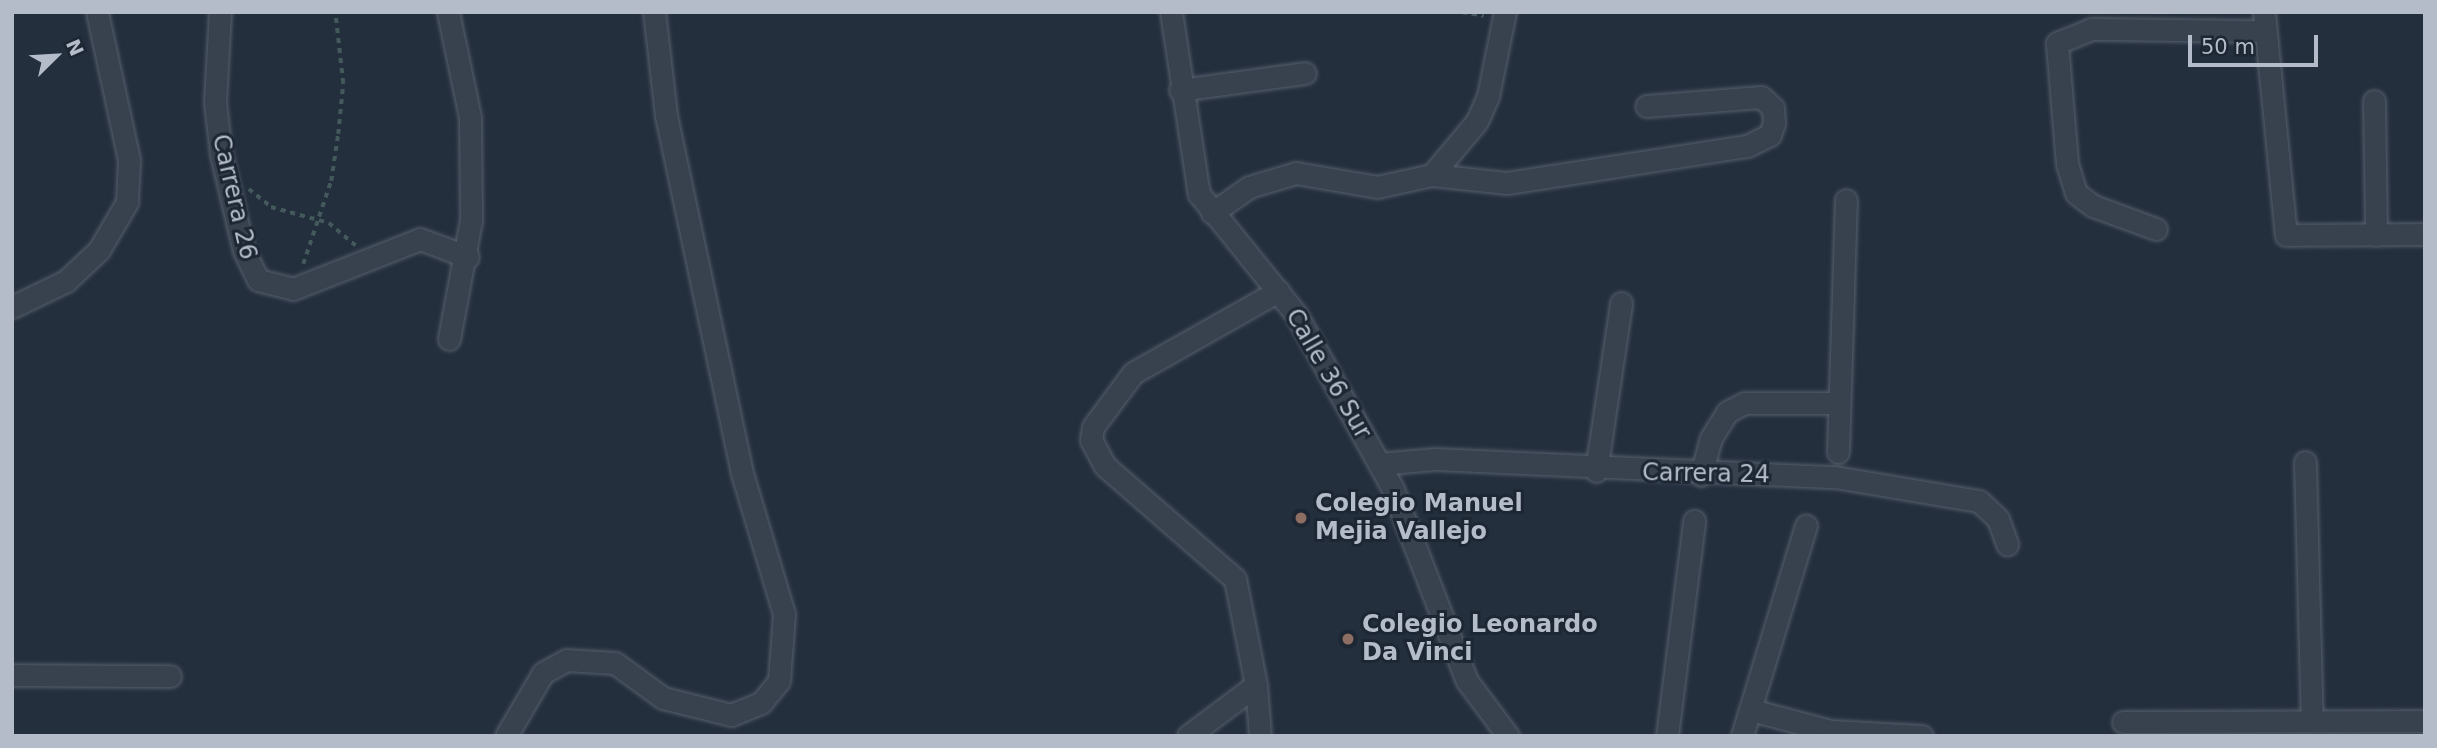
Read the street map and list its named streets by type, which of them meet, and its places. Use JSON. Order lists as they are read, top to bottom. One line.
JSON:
{"streets":{"street":["Carrera 26","Calle 36 Sur","Carrera 24"]},"crossings":[["Calle 36 Sur","Carrera 24"]],"places":["Colegio Manuel Mejia Vallejo","Colegio Leonardo Da Vinci"],"scale_bar":"50 m","north":"top right"}
